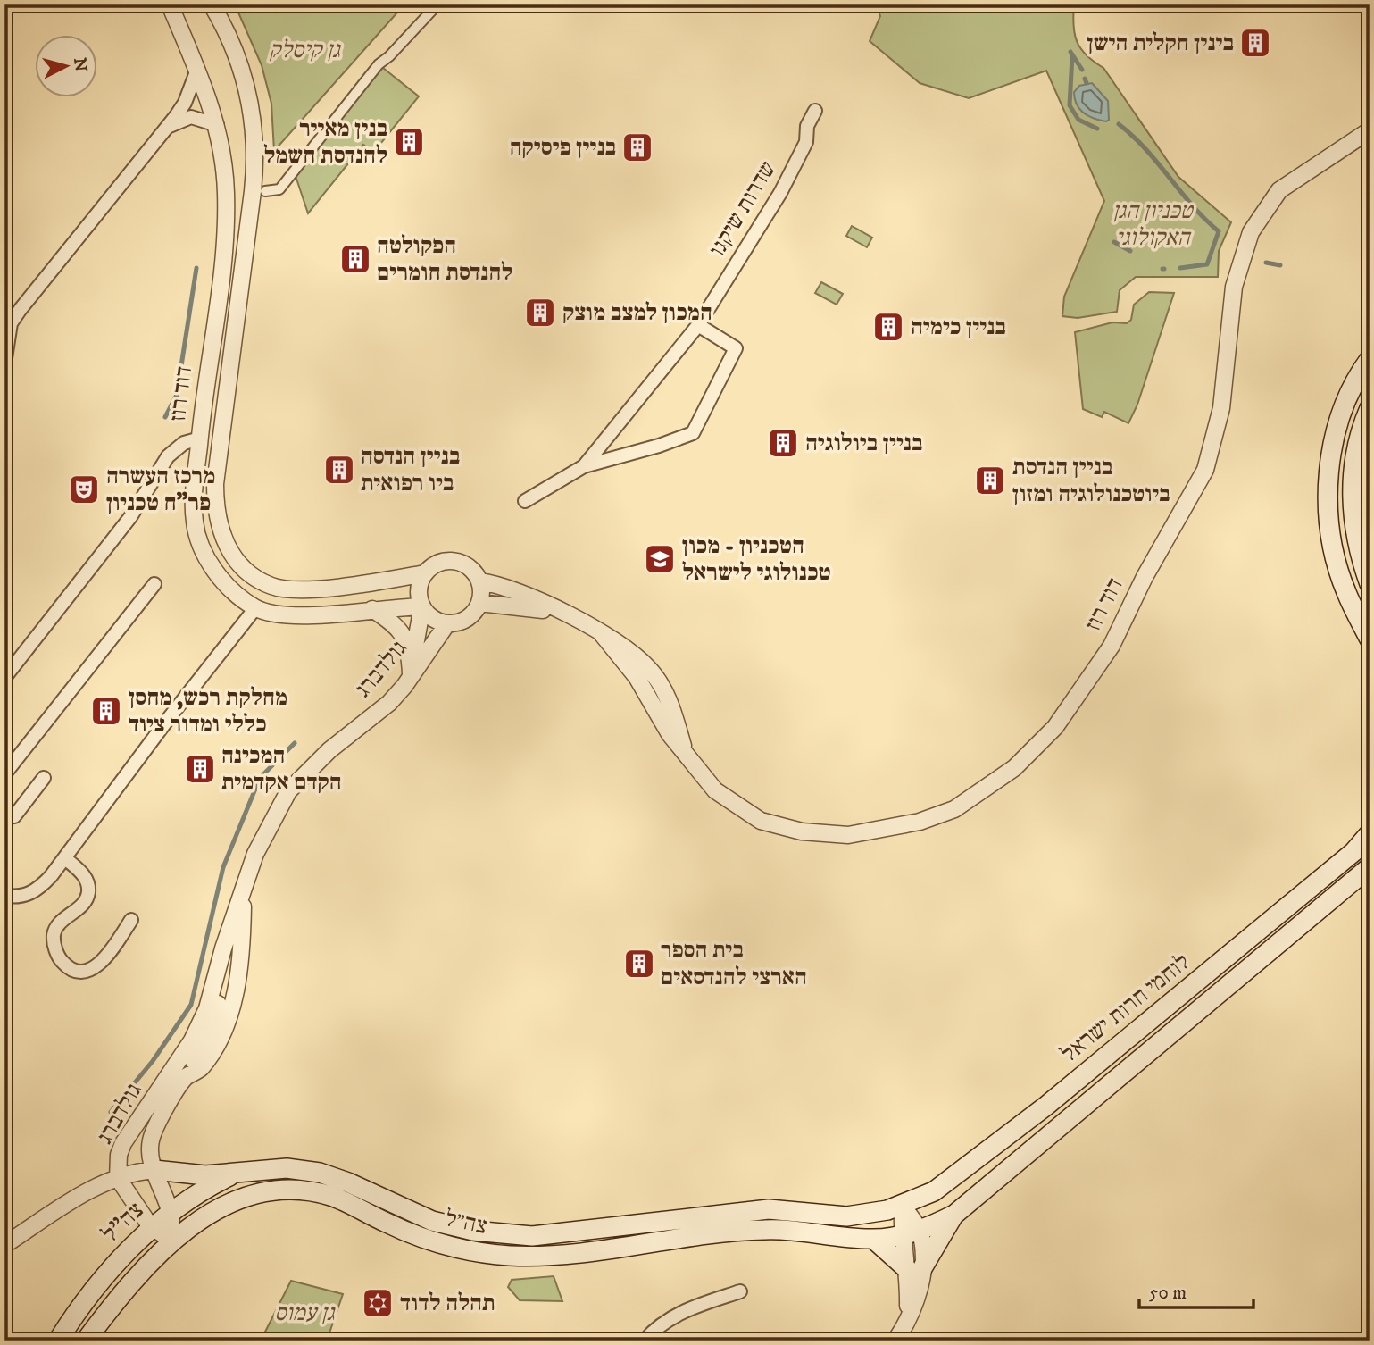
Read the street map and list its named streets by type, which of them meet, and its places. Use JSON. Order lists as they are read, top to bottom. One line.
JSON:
{"streets":{"main road":["לוחמי חרות ישראל","צה\"ל","צה״ל"],"street":["שדרות שיקגו","דוד רוז","גולדברג"]},"crossings":[["דוד רוז","גולדברג"],["גולדברג","צה\"ל"],["גולדברג","צה״ל"],["לוחמי חרות ישראל","צה״ל"],["צה\"ל","צה״ל"]],"parks":["גן קיסלק","טכניון הגן האקולוגי","גן עמוס"],"places":{"building":["בינין חקלית הישן","בנין מאייר להנדסת חשמל","בניין פיסיקה","הפקולטה להנדסת חומרים","המכון למצב מוצק","בניין כימיה","בניין ביולוגיה","בניין הנדסה ביו רפואית","בניין הנדסת ביוטכנולוגיה ומזון","מחלקת רכש, מחסן כללי ומדור ציוד","המכינה הקדם אקדמית","בית הספר הארצי להנדסאים"],"theatre":["מרכז העשרה פר\"ח טכניון"],"school or university":["הטכניון - מכון טכנולוגי לישראל"],"synagogue":["תהלה לדוד"]},"scale_bar":"50 m","north":"right"}
